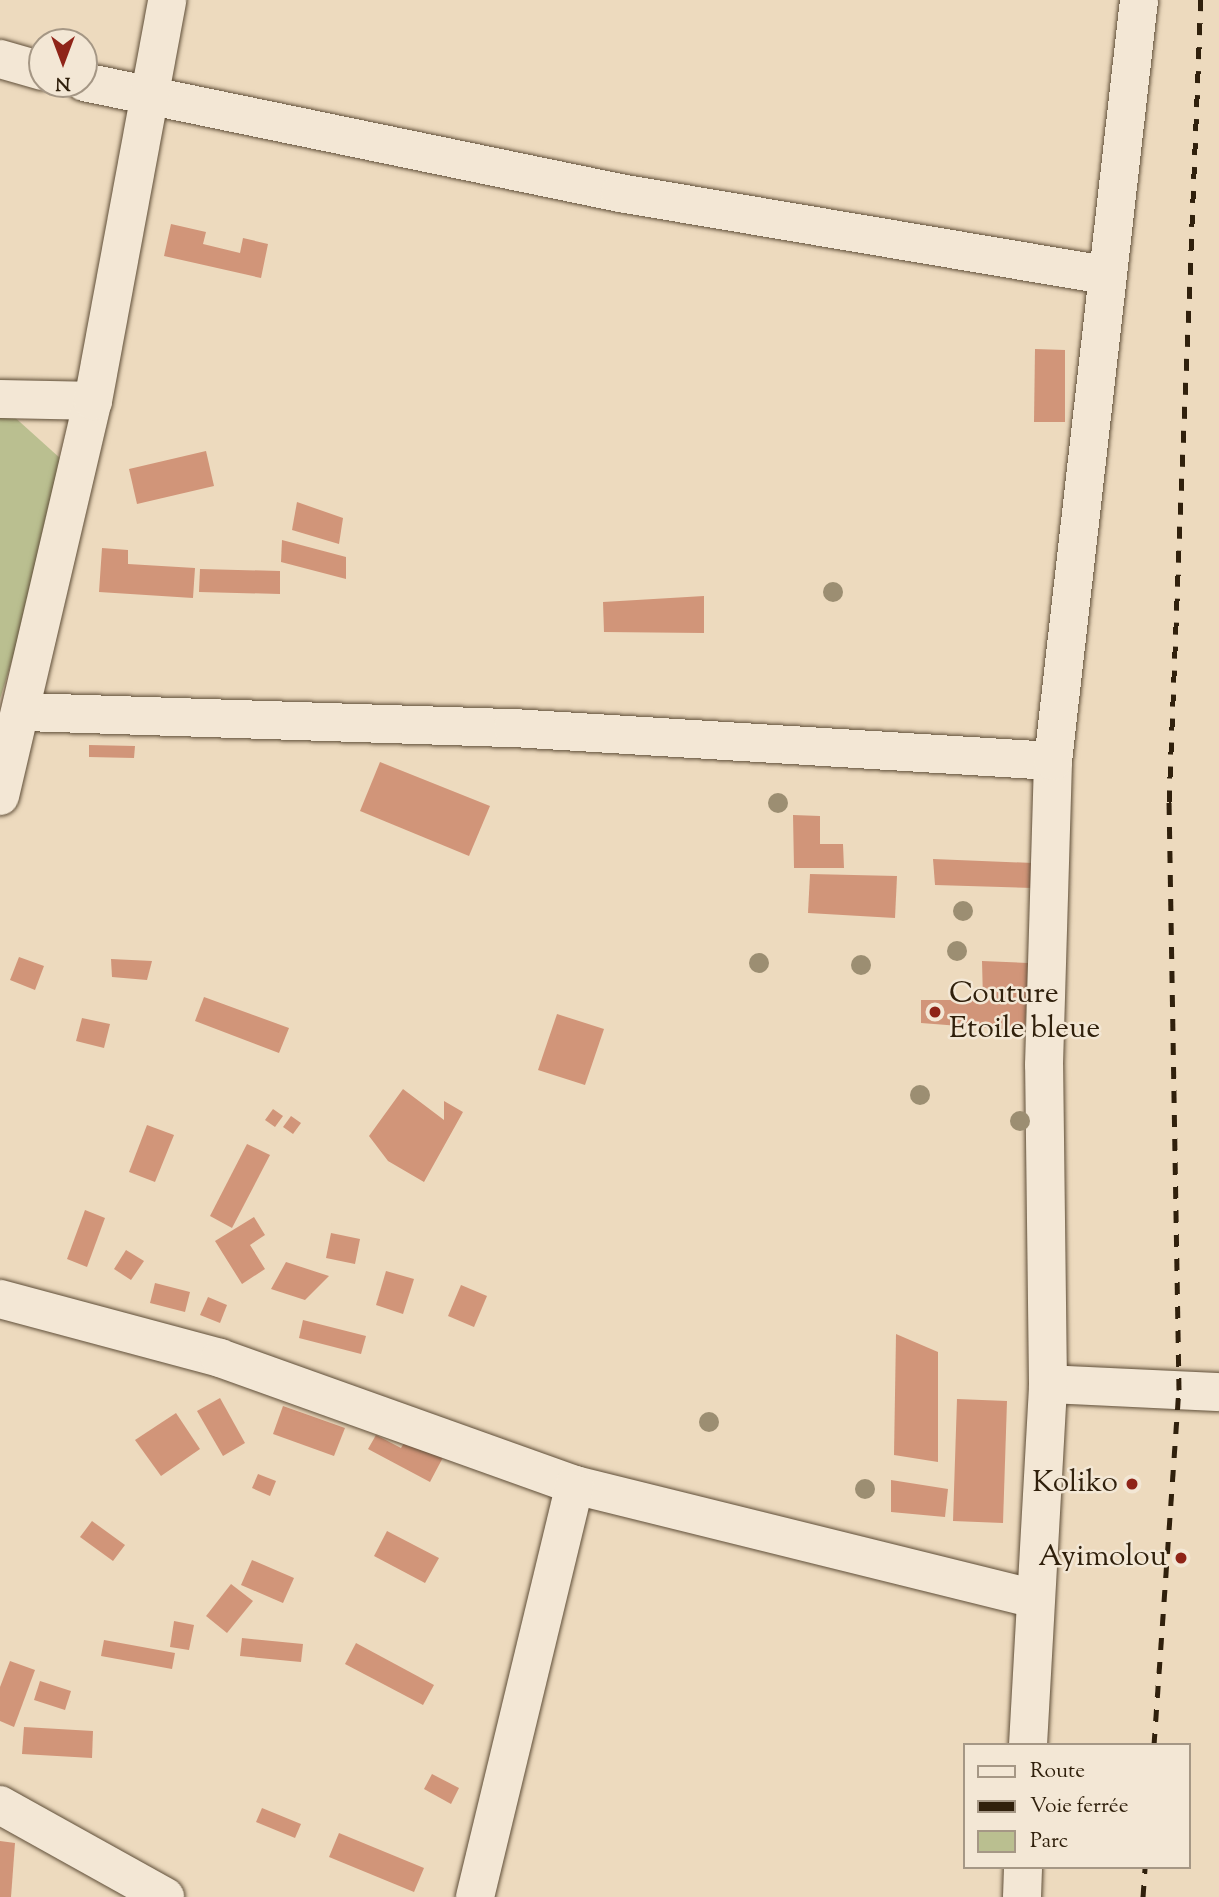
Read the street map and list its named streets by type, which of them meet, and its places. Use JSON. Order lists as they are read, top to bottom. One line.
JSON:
{"places":["Couture Etoile bleue","Koliko","Ayimolou"],"legend":["Route","Voie ferrée","Parc"],"north":"bottom"}
